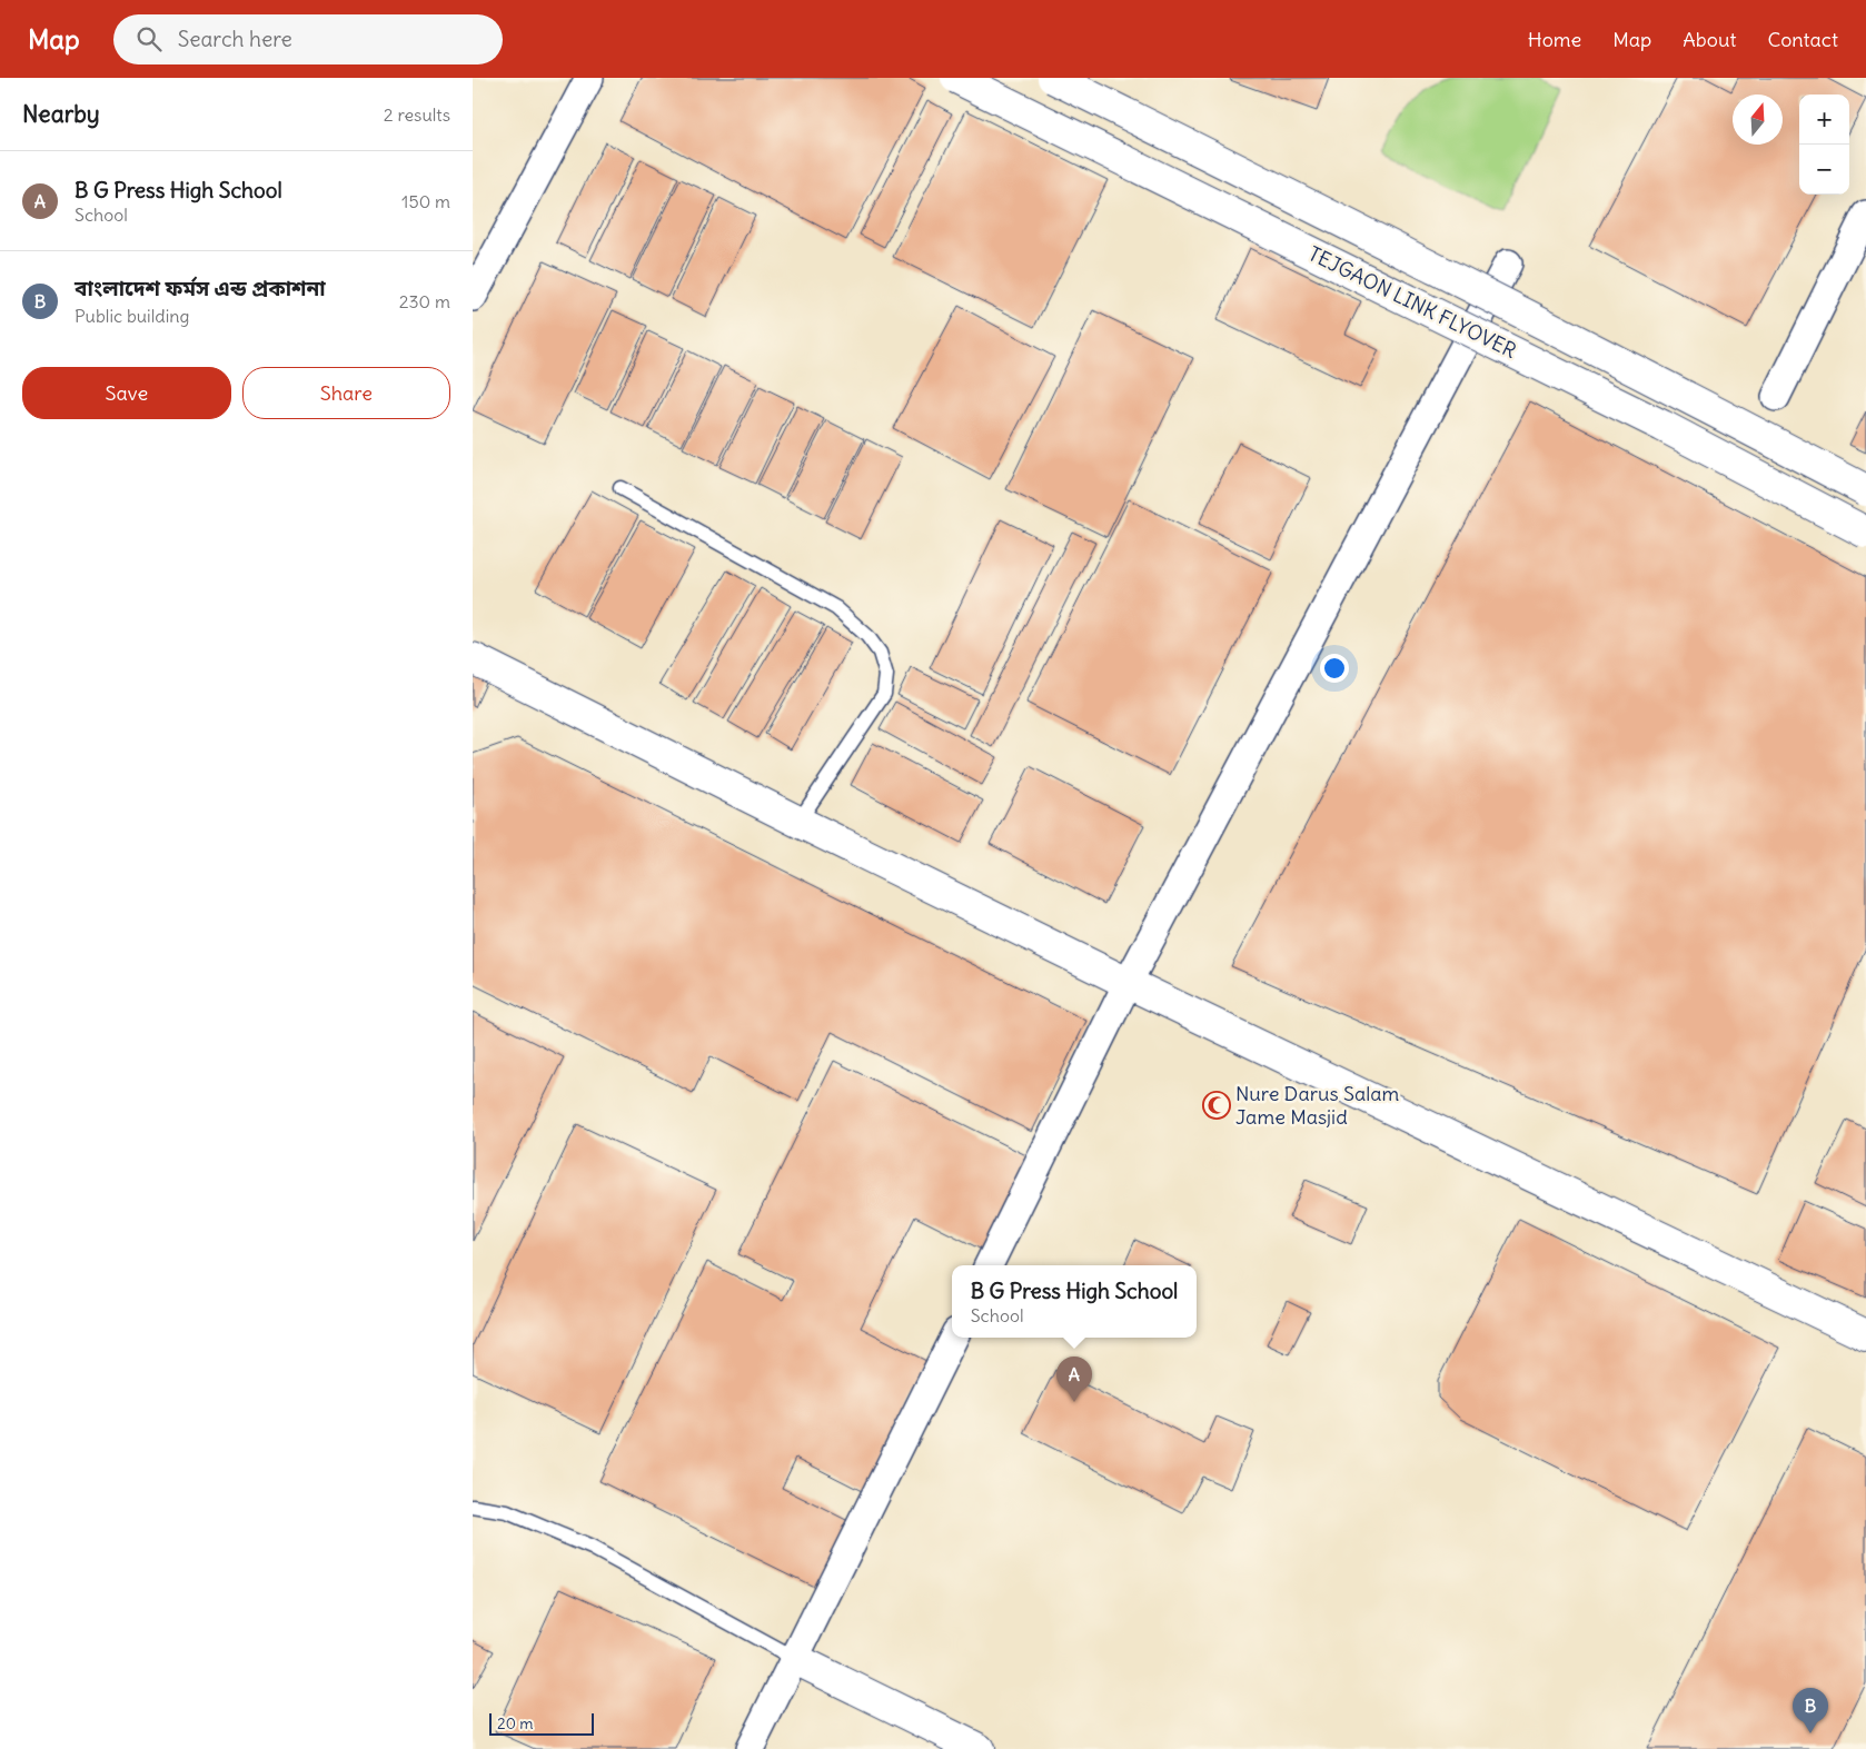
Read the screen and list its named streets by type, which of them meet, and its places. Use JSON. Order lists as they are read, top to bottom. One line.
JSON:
{"streets":{"main road":["TEJGAON LINK FLYOVER"]},"places":{"mosque":["Nure Darus Salam Jame Masjid"]},"scale_bar":"20 m","north":"top","page":{"header":"Map","search":"Search here","nav":["Home","Map","About","Contact"],"heading":["Nearby","2 results"],"map_buttons":["+","−"],"list":[{"mark":"A","name":"B G Press High School","note":"School","value":"150 m"},{"mark":"B","name":"বাংলাদেশ ফর্মস এন্ড প্রকাশনা","note":"Public building","value":"230 m"}],"buttons":["Save","Share"],"popup":["B G Press High School","School"],"pins":["A","B"],"scale":"20 m"}}
